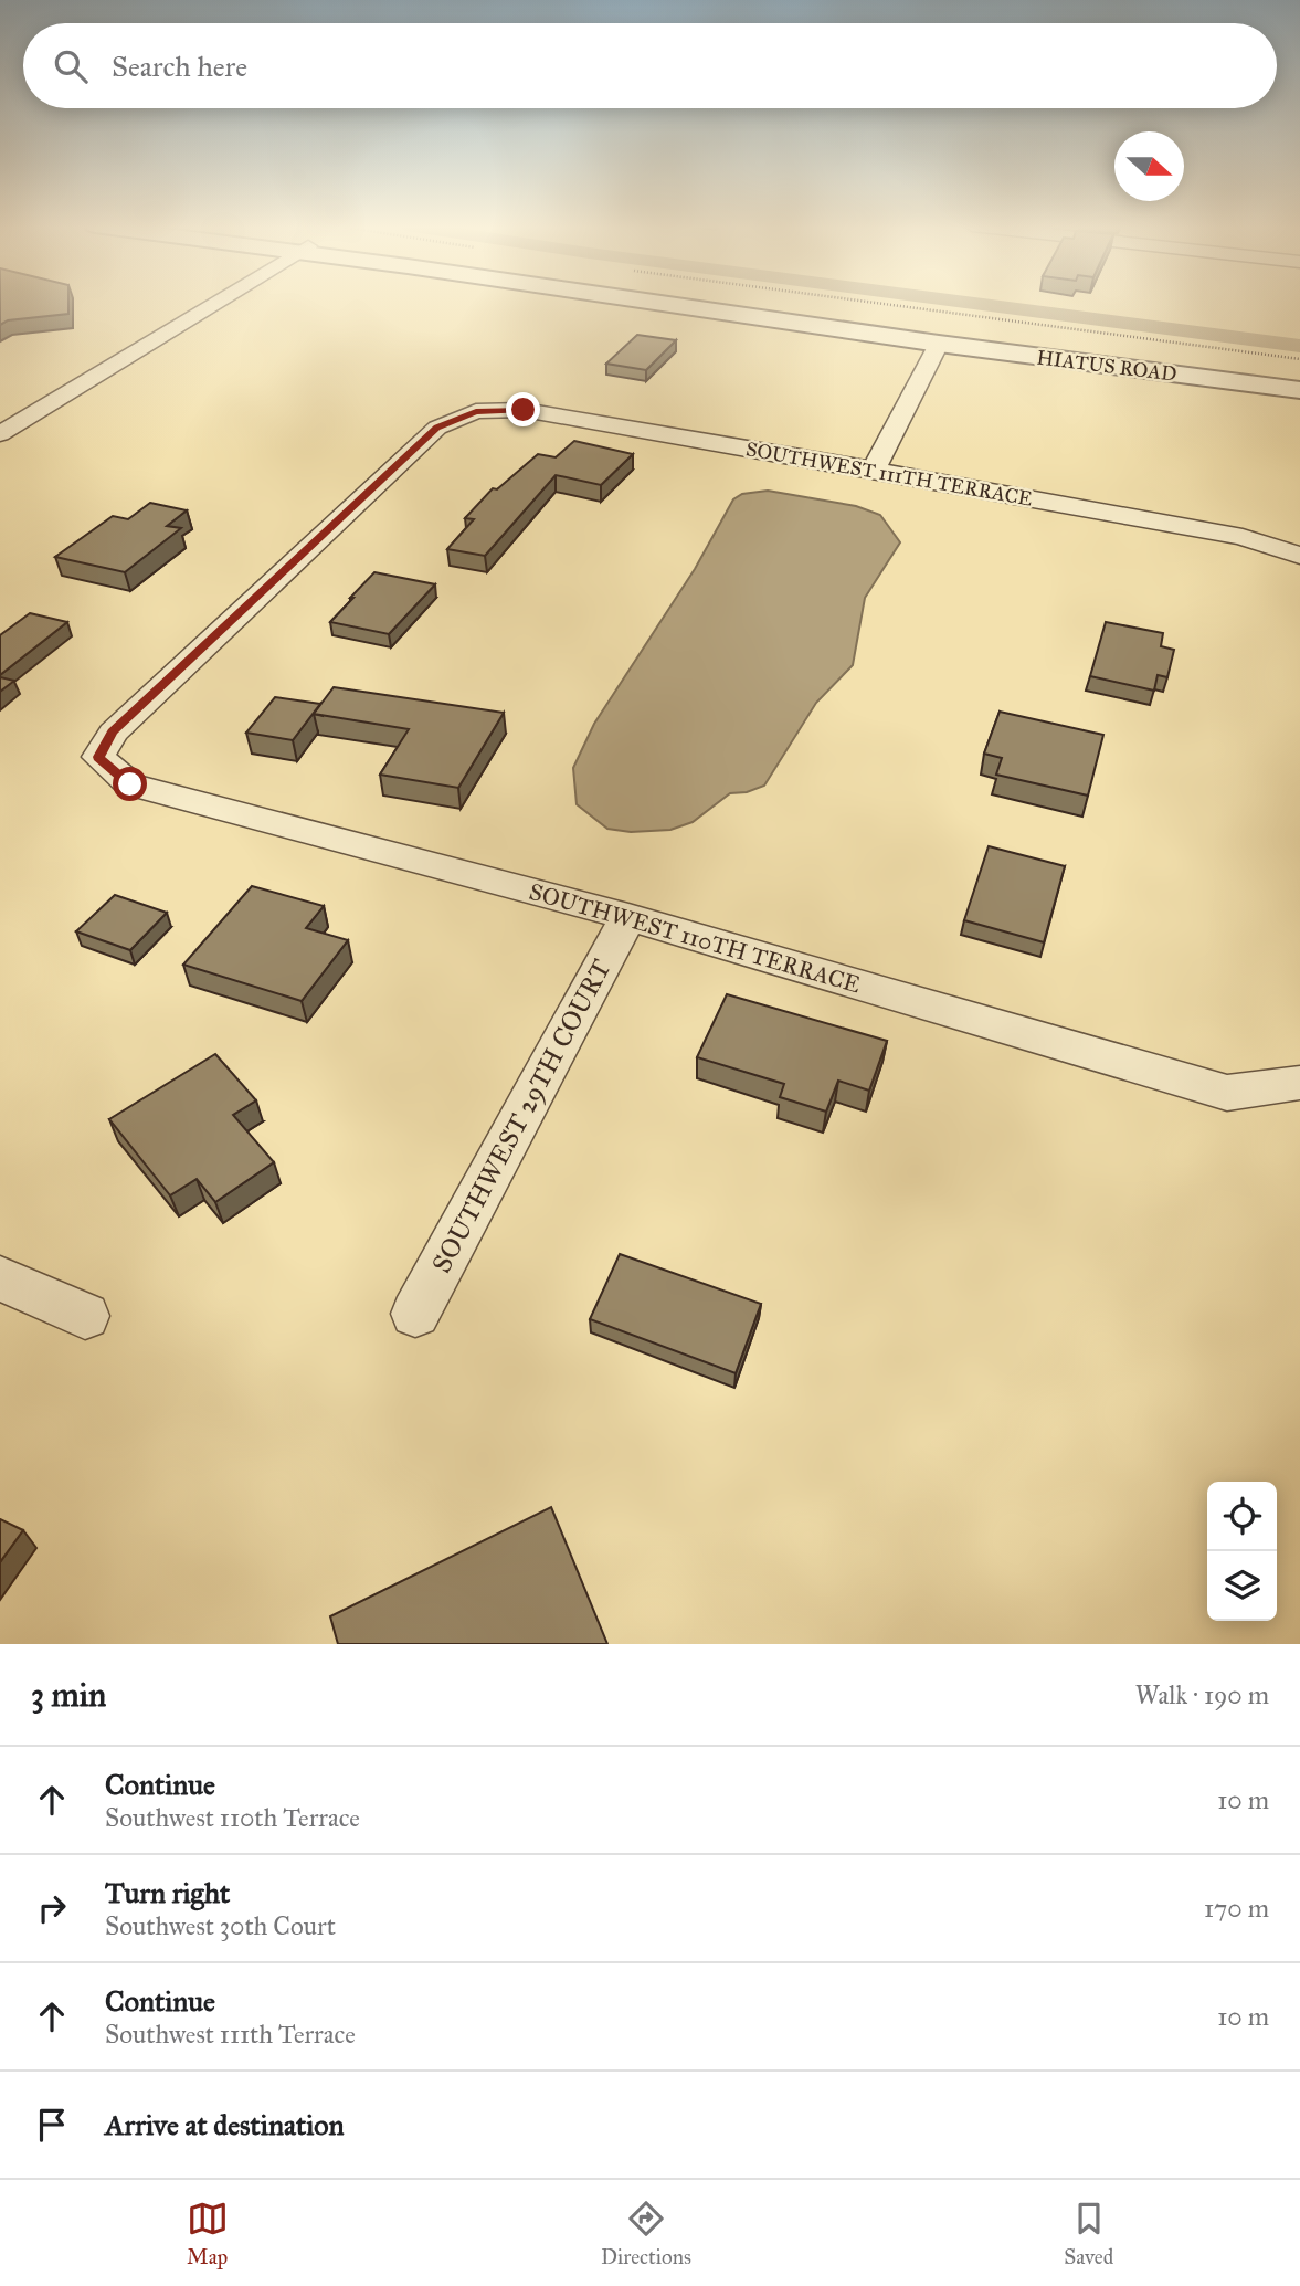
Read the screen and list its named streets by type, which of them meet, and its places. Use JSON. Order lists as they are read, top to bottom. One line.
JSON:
{"streets":{"street":["HIATUS ROAD","SOUTHWEST 111TH TERRACE","SOUTHWEST 110TH TERRACE","SOUTHWEST 29TH COURT"]},"crossings":[["SOUTHWEST 111TH TERRACE","SOUTHWEST 110TH TERRACE"],["SOUTHWEST 110TH TERRACE","SOUTHWEST 29TH COURT"]],"north":"right","page":{"search":"Search here","heading":["3 min","Walk · 190 m"],"list":[["Continue","Southwest 110th Terrace","10 m"],["Turn right","Southwest 30th Court","170 m"],["Continue","Southwest 111th Terrace","10 m"],"Arrive at destination"],"nav":["Map","Directions","Saved"]}}
